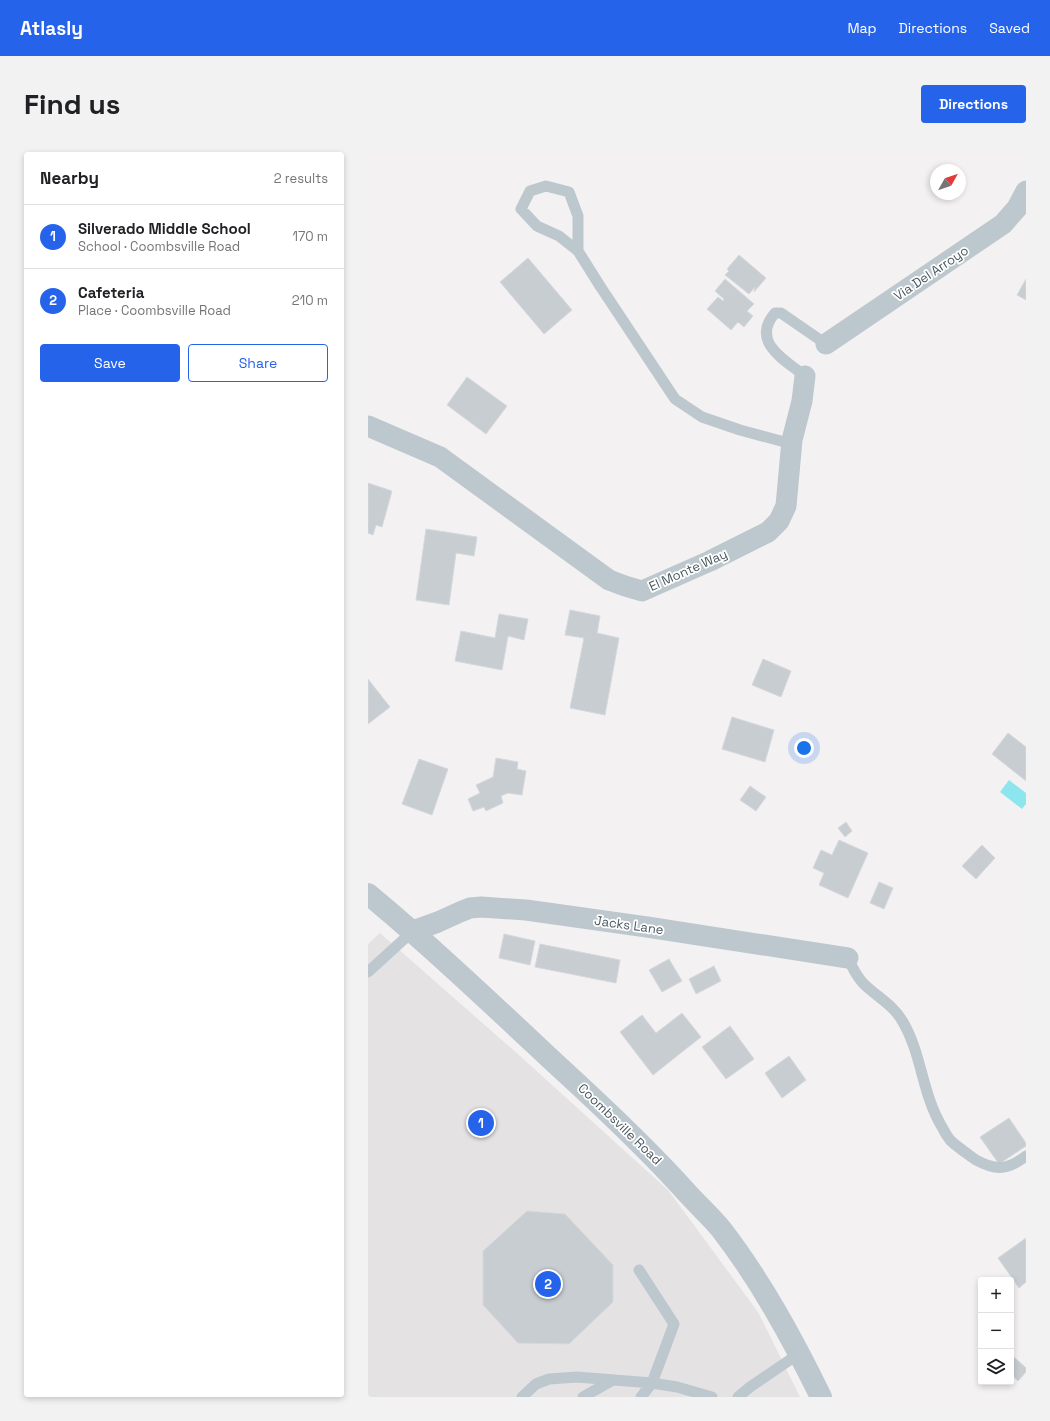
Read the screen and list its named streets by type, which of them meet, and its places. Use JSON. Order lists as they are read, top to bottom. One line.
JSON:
{"streets":{"street":["Via Del Arroyo","El Monte Way","Jacks Lane","Coombsville Road"]},"crossings":[["Jacks Lane","Coombsville Road"]],"north":"top right","page":{"header":"Atlasly","nav":["Map","Directions","Saved"],"buttons":["Directions",["Save","Share"]],"title":"Find us","heading":["Nearby","2 results"],"list":[{"mark":"1","name":"Silverado Middle School","note":"School · Coombsville Road","value":"170 m"},{"mark":"2","name":"Cafeteria","note":"Place · Coombsville Road","value":"210 m"}],"pins":["1","2"],"map_buttons":["+","−"]}}
